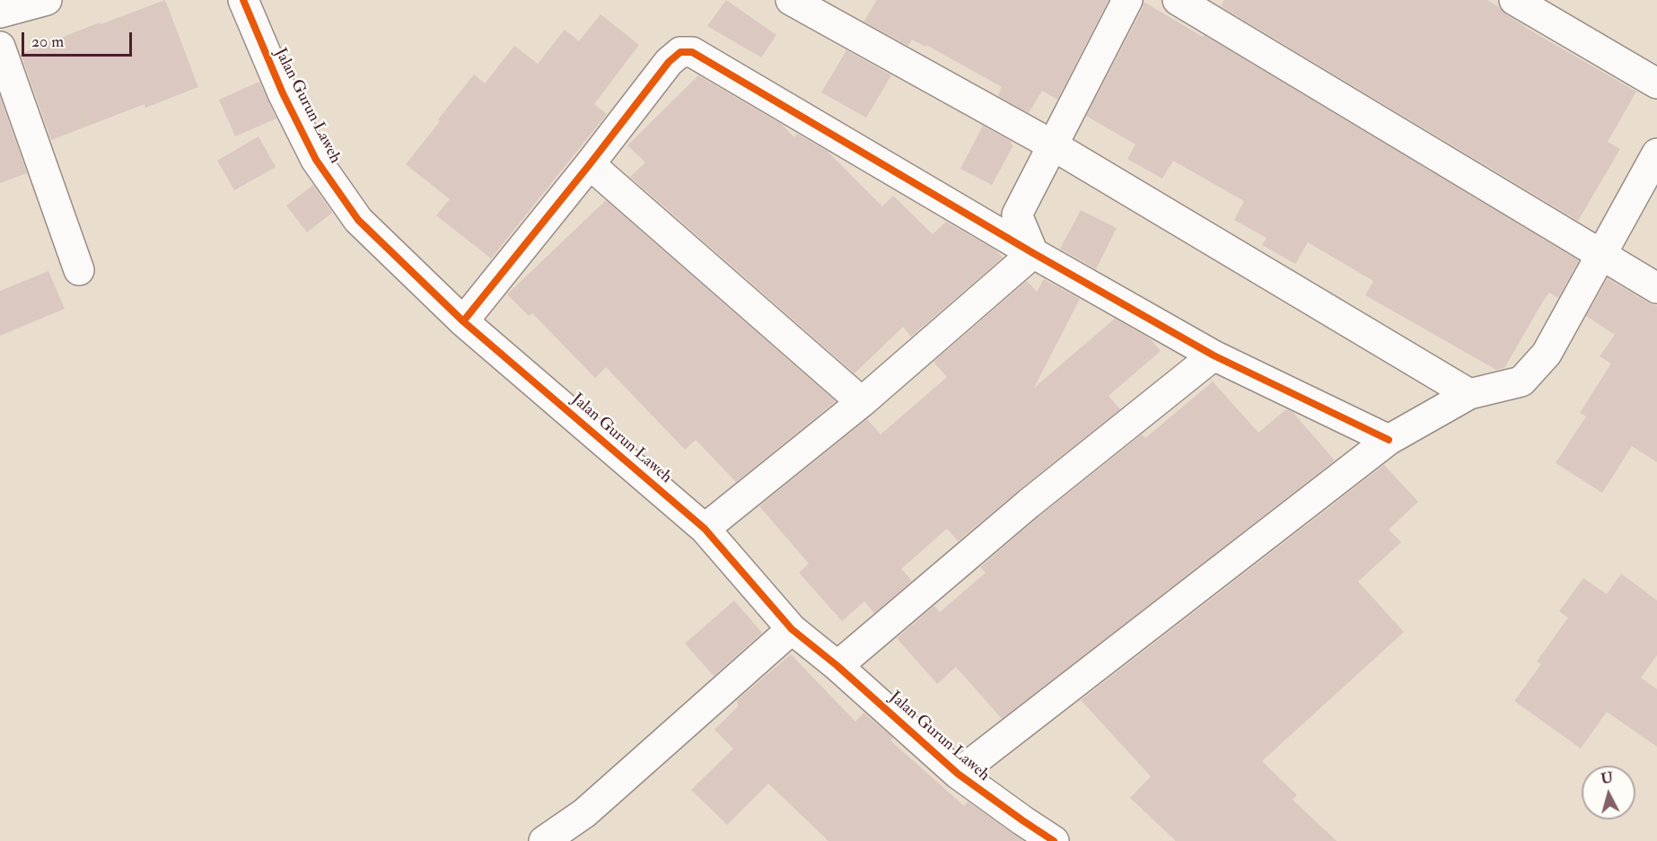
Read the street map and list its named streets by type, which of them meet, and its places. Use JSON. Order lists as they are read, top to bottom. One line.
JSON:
{"streets":{"street":["Jalan Gurun Laweh"]},"scale_bar":"20 m","north":"top"}
